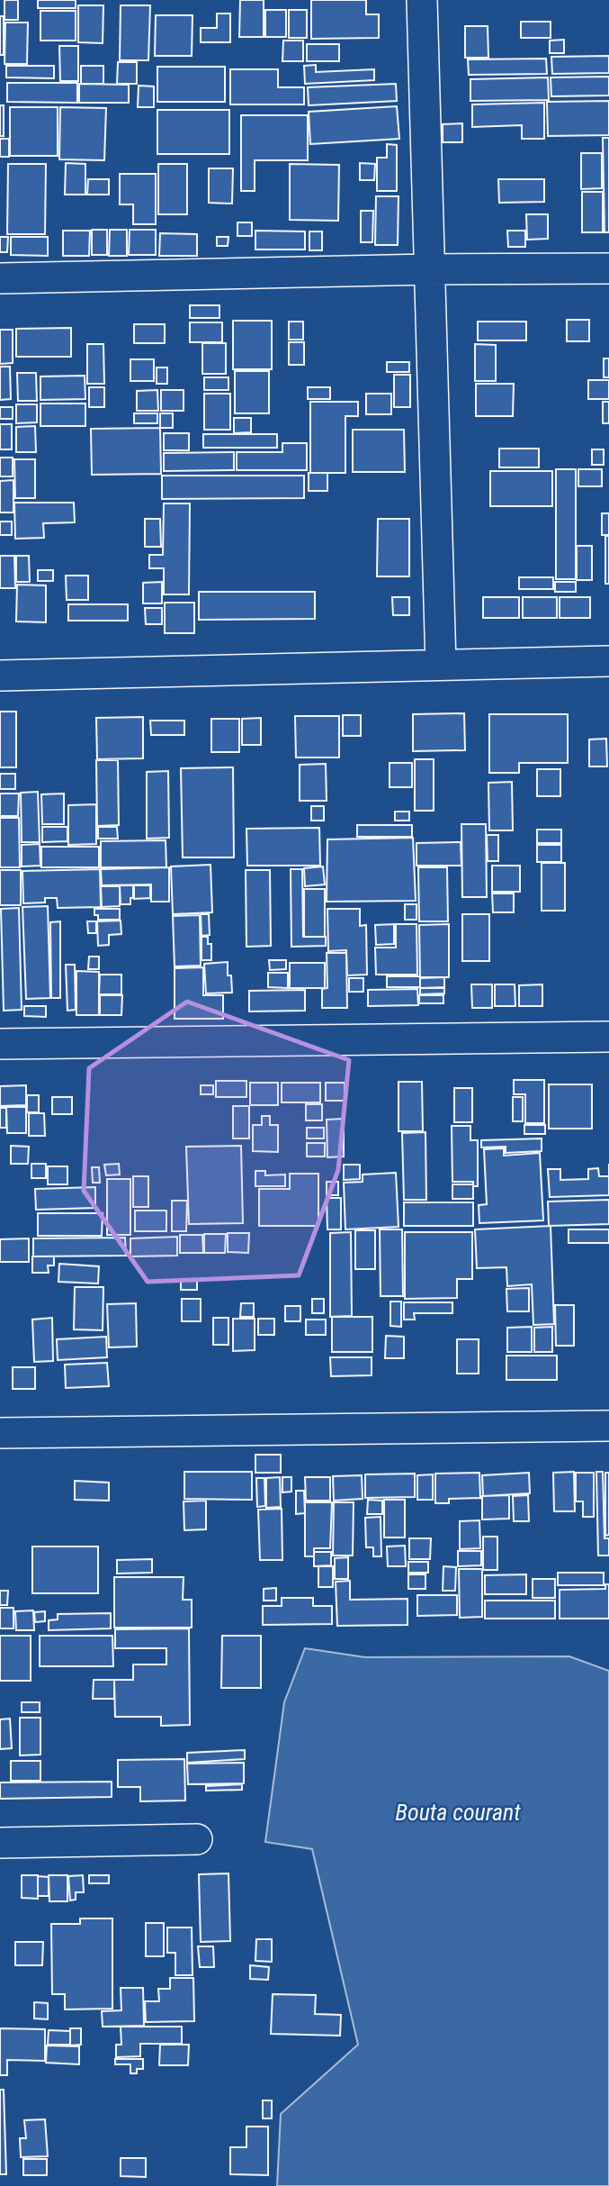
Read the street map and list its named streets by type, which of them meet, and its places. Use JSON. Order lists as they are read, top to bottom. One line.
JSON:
{"water":["Bouta courant"]}
